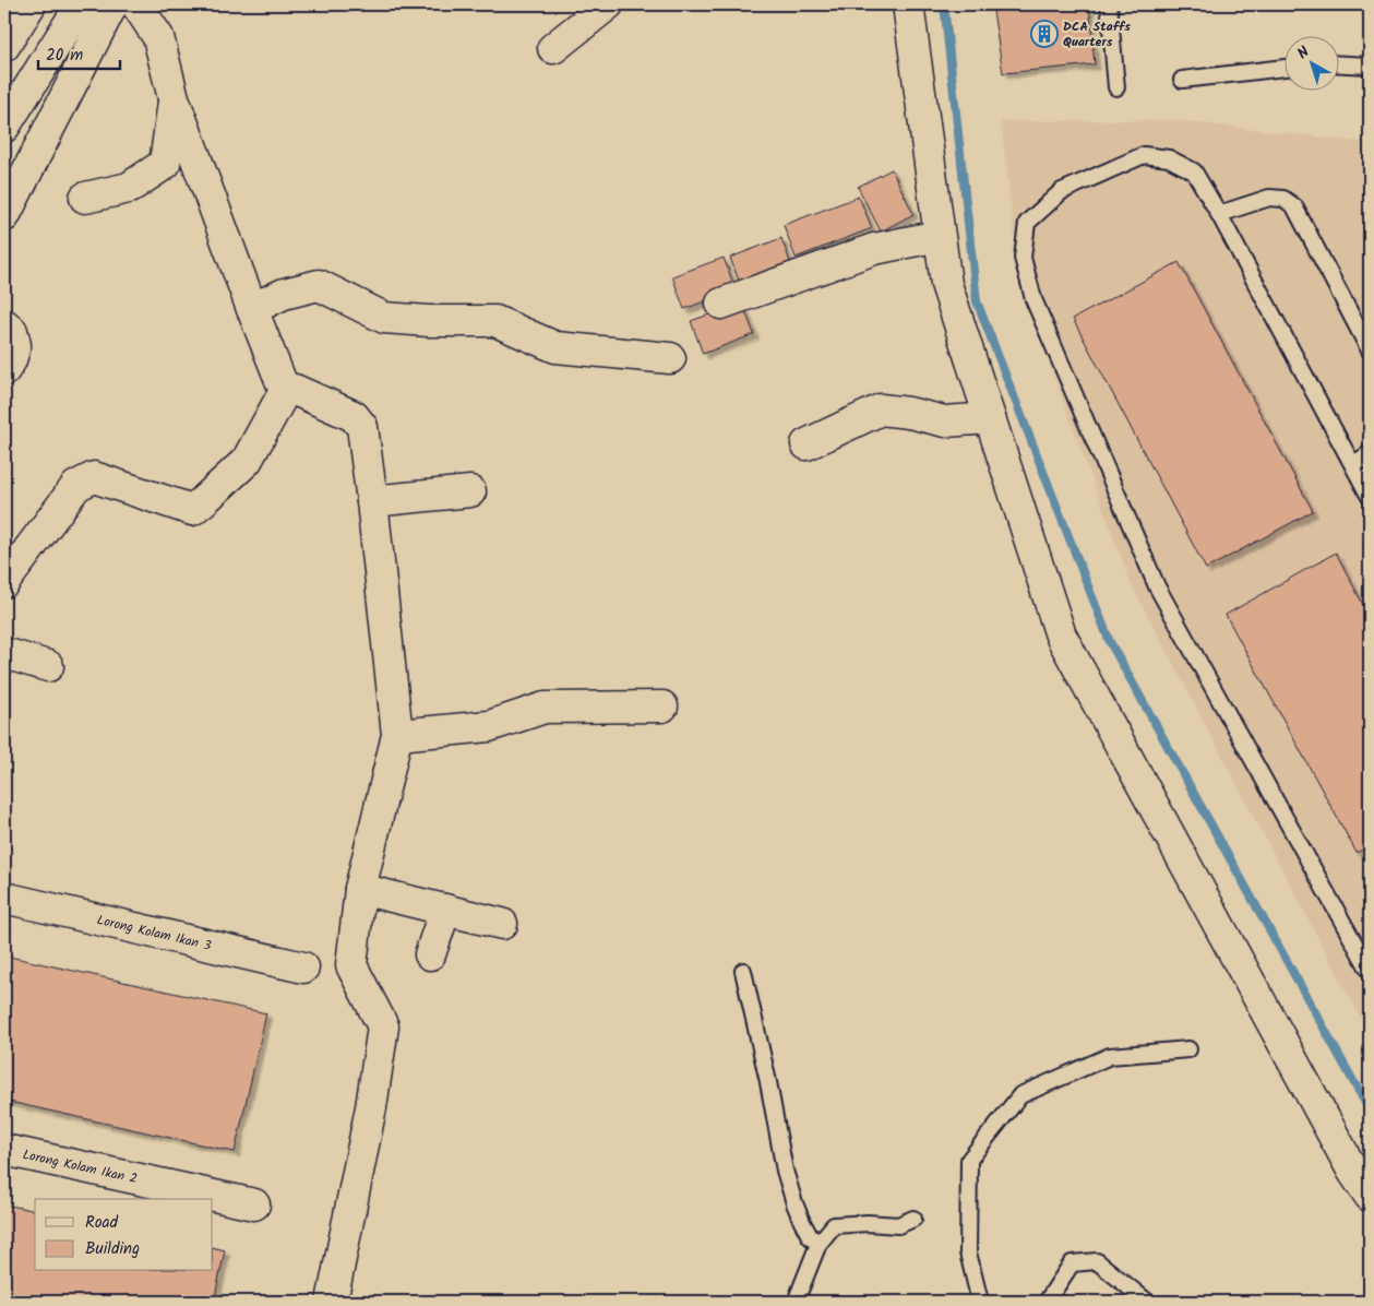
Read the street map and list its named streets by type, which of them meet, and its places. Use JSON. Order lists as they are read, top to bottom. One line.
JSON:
{"streets":{"main road":["Lorong Kolam Ikan 3","Lorong Kolam Ikan 2"]},"places":{"building":["DCA Staffs Quarters"]},"legend":["Road","Building"],"scale_bar":"20 m","north":"top left"}
